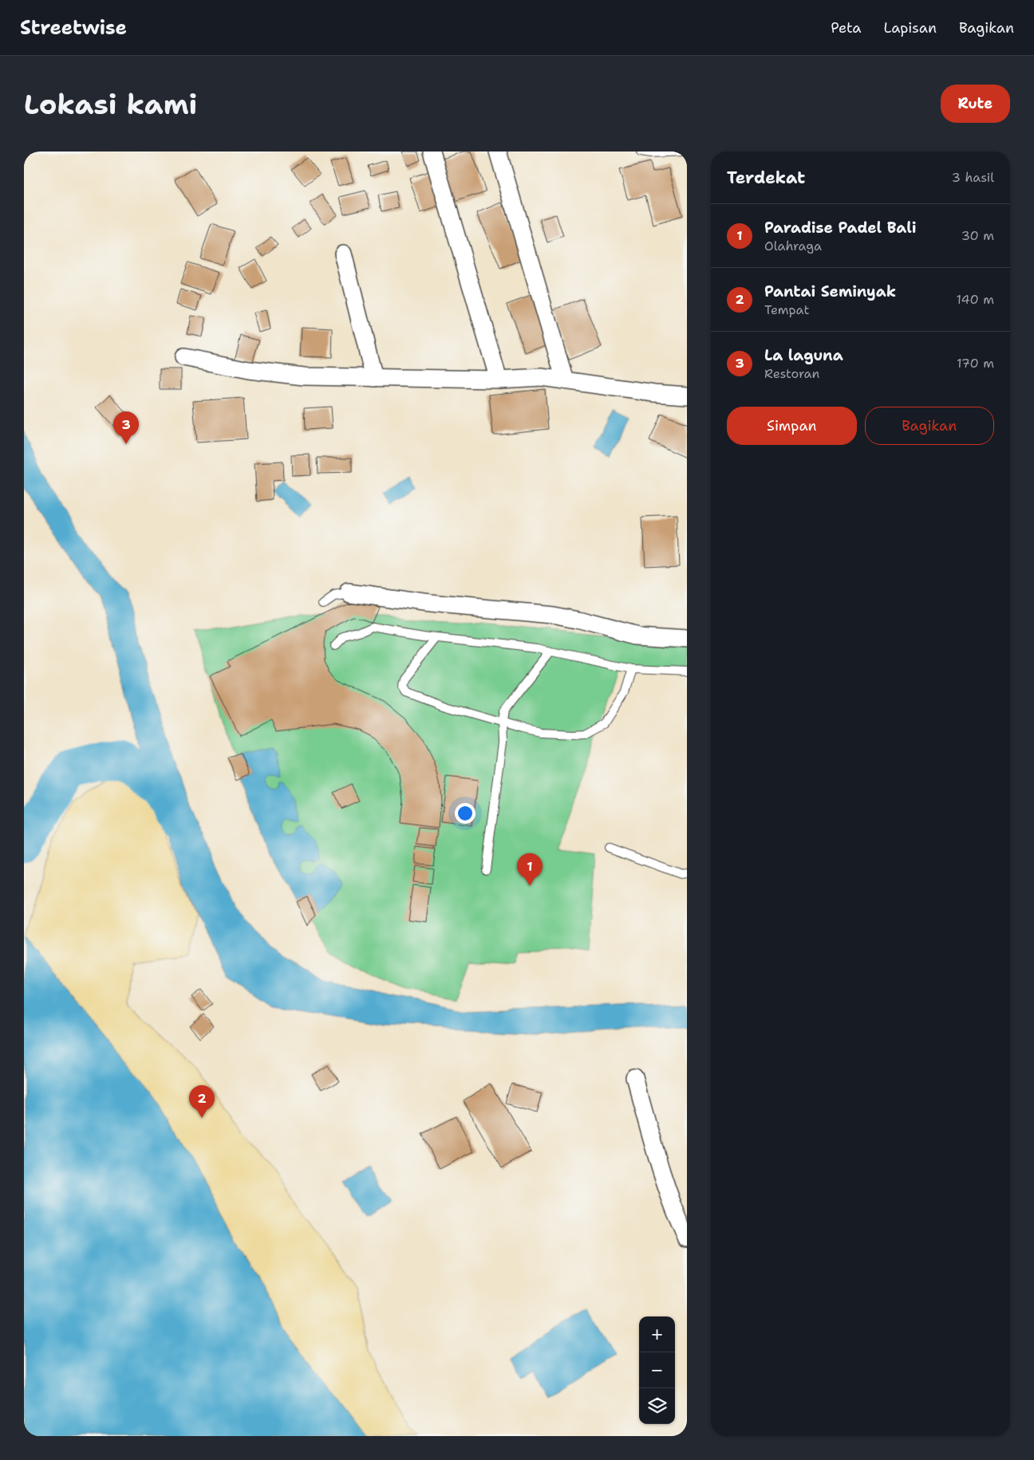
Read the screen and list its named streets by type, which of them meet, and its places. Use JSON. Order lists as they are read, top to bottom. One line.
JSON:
{"page":{"header":"Streetwise","nav":["Peta","Lapisan","Bagikan"],"buttons":["Rute",["Simpan","Bagikan"]],"title":"Lokasi kami","heading":["Terdekat","3 hasil"],"list":[{"mark":"1","name":"Paradise Padel Bali","note":"Olahraga","value":"30 m"},{"mark":"2","name":"Pantai Seminyak","note":"Tempat","value":"140 m"},{"mark":"3","name":"La laguna","note":"Restoran","value":"170 m"}],"pins":["3","1","2"],"map_buttons":["+","−"]}}
